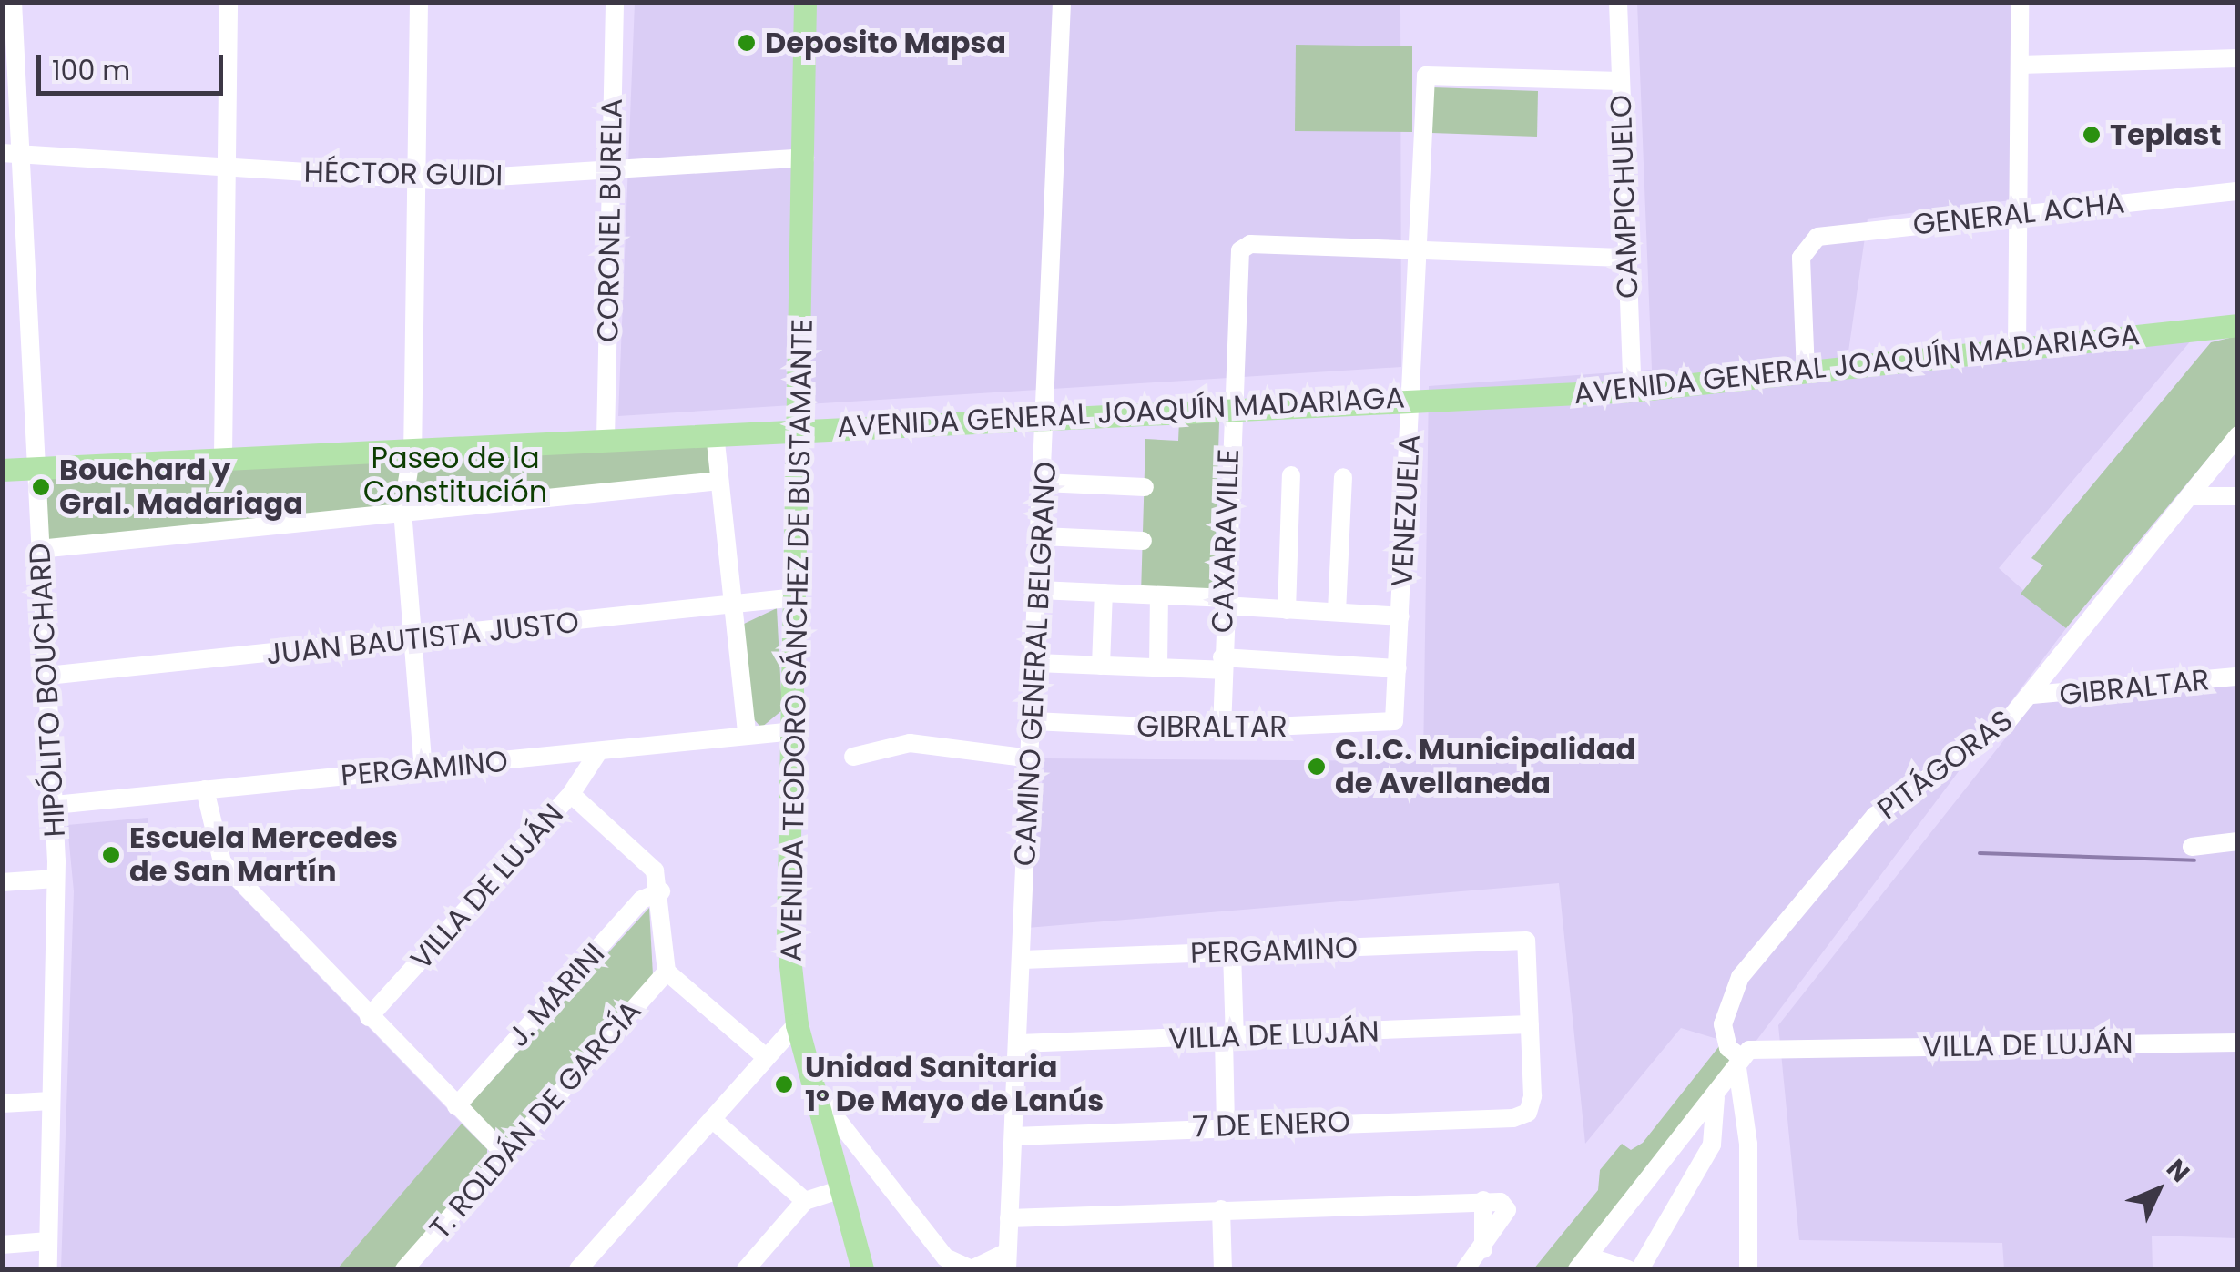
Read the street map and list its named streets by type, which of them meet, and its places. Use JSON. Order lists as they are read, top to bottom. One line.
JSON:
{"streets":{"main road":["AVENIDA GENERAL JOAQUÍN MADARIAGA","AVENIDA TEODORO SÁNCHEZ DE BUSTAMANTE"],"street":["HÉCTOR GUIDI","CAMPICHUELO","GENERAL ACHA","CORONEL BURELA","VENEZUELA","CAXARAVILLE","JUAN BAUTISTA JUSTO","CAMINO GENERAL BELGRANO","GIBRALTAR","HIPÓLITO BOUCHARD","PITÁGORAS","PERGAMINO","VILLA DE LUJÁN","J. MARINI","T. ROLDÁN DE GARCÍA","7 DE ENERO"]},"crossings":[["HÉCTOR GUIDI","CORONEL BURELA"],["HÉCTOR GUIDI","AVENIDA TEODORO SÁNCHEZ DE BUSTAMANTE"],["HÉCTOR GUIDI","HIPÓLITO BOUCHARD"],["CAMPICHUELO","AVENIDA GENERAL JOAQUÍN MADARIAGA"],["CAMPICHUELO","VENEZUELA"],["GENERAL ACHA","AVENIDA GENERAL JOAQUÍN MADARIAGA"],["CORONEL BURELA","AVENIDA GENERAL JOAQUÍN MADARIAGA"],["AVENIDA GENERAL JOAQUÍN MADARIAGA","VENEZUELA"],["AVENIDA GENERAL JOAQUÍN MADARIAGA","CAXARAVILLE"],["AVENIDA GENERAL JOAQUÍN MADARIAGA","AVENIDA TEODORO SÁNCHEZ DE BUSTAMANTE"],["AVENIDA GENERAL JOAQUÍN MADARIAGA","CAMINO GENERAL BELGRANO"],["AVENIDA GENERAL JOAQUÍN MADARIAGA","HIPÓLITO BOUCHARD"],["VENEZUELA","CAXARAVILLE"],["VENEZUELA","GIBRALTAR"],["CAXARAVILLE","GIBRALTAR"],["JUAN BAUTISTA JUSTO","AVENIDA TEODORO SÁNCHEZ DE BUSTAMANTE"],["JUAN BAUTISTA JUSTO","HIPÓLITO BOUCHARD"],["AVENIDA TEODORO SÁNCHEZ DE BUSTAMANTE","PERGAMINO"],["CAMINO GENERAL BELGRANO","GIBRALTAR"],["CAMINO GENERAL BELGRANO","PERGAMINO"],["CAMINO GENERAL BELGRANO","VILLA DE LUJÁN"],["CAMINO GENERAL BELGRANO","7 DE ENERO"],["GIBRALTAR","PITÁGORAS"],["HIPÓLITO BOUCHARD","PERGAMINO"],["PITÁGORAS","VILLA DE LUJÁN"],["PERGAMINO","VILLA DE LUJÁN"],["PERGAMINO","7 DE ENERO"],["VILLA DE LUJÁN","7 DE ENERO"]],"parks":["Paseo de la Constitución"],"places":["Deposito Mapsa","Teplast","Bouchard y Gral. Madariaga","C.I.C. Municipalidad de Avellaneda","Escuela Mercedes de San Martín","Unidad Sanitaria 1° De Mayo de Lanús"],"scale_bar":"100 m","north":"top right"}
